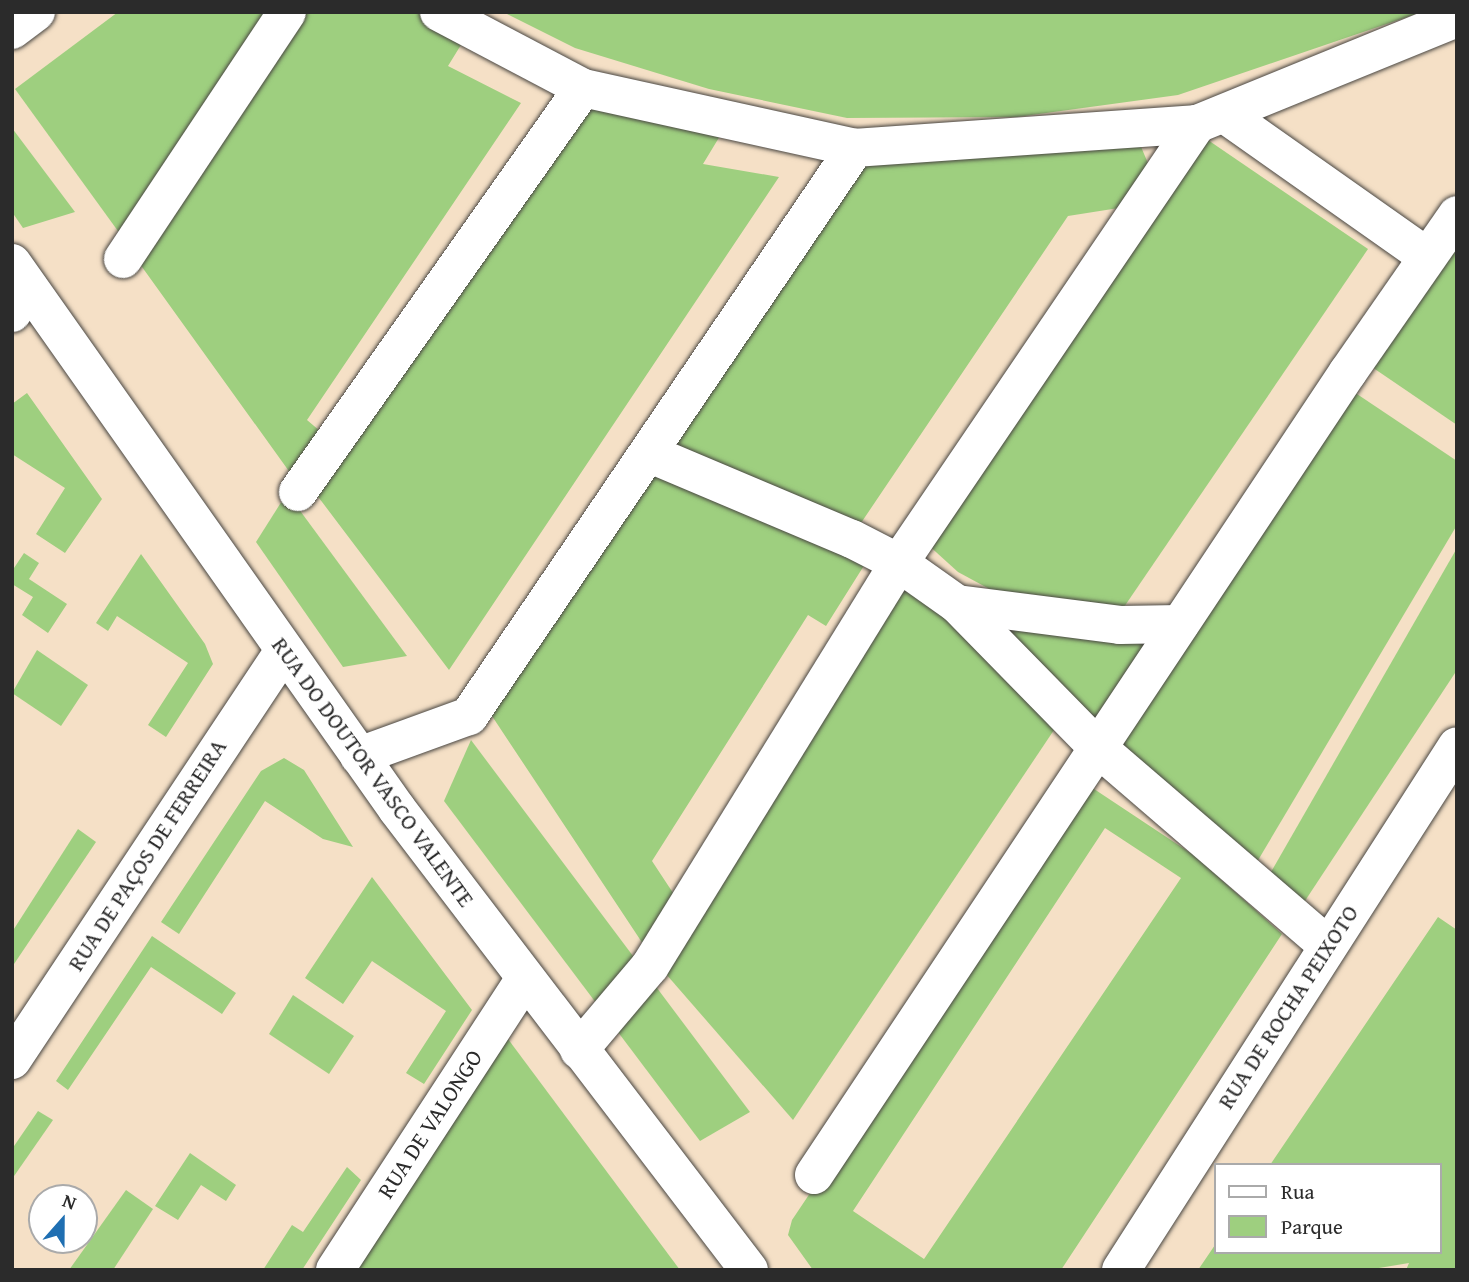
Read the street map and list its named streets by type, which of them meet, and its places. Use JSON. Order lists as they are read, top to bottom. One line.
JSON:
{"streets":{"street":["RUA DO DOUTOR VASCO VALENTE","RUA DE PAÇOS DE FERREIRA","RUA DE ROCHA PEIXOTO","RUA DE VALONGO"]},"crossings":[["RUA DO DOUTOR VASCO VALENTE","RUA DE PAÇOS DE FERREIRA"],["RUA DO DOUTOR VASCO VALENTE","RUA DE VALONGO"]],"legend":["Rua","Parque"],"north":"top"}
